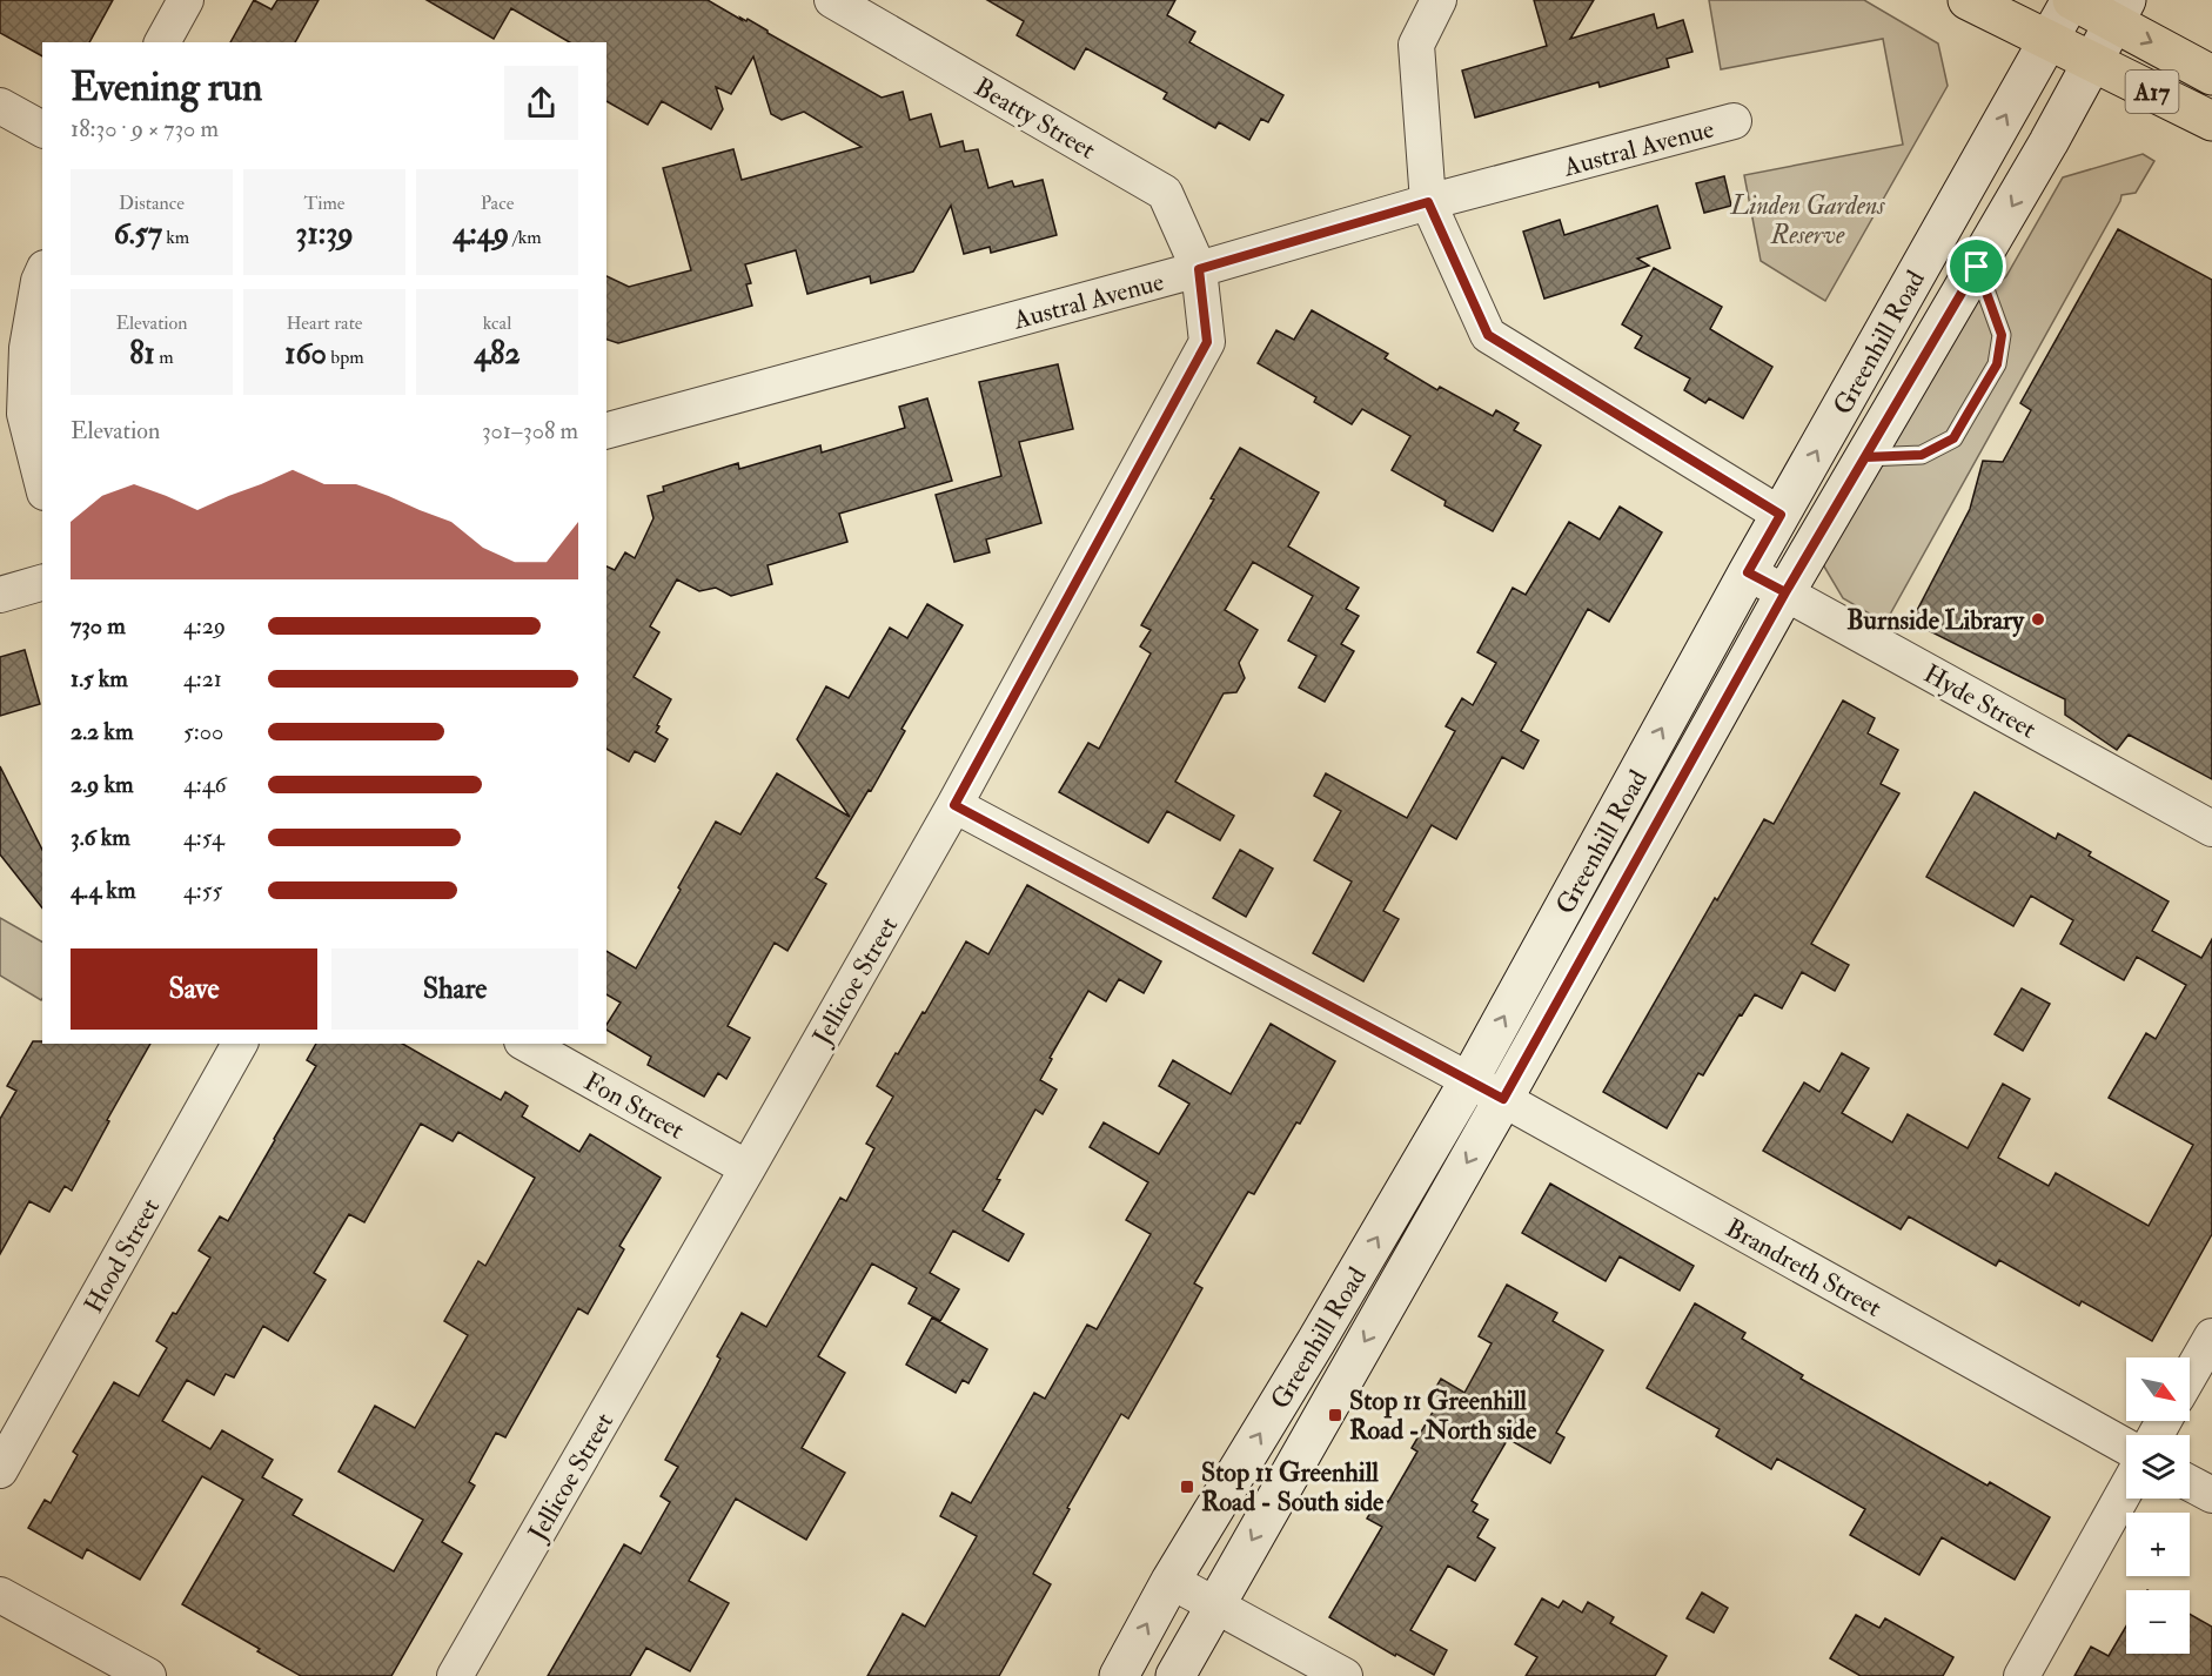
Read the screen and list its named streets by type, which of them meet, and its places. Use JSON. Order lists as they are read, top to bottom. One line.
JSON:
{"streets":{"highway":["A17"],"main road":["Greenhill Road"],"street":["Beatty Street","Austral Avenue","Hyde Street","Jellicoe Street","Fon Street","Hood Street","Brandreth Street"]},"crossings":[["A17","Greenhill Road"],["Beatty Street","Austral Avenue"],["Beatty Street","Jellicoe Street"],["Austral Avenue","Jellicoe Street"],["Greenhill Road","Hyde Street"],["Greenhill Road","Brandreth Street"],["Jellicoe Street","Fon Street"],["Jellicoe Street","Brandreth Street"]],"parks":["Linden Gardens Reserve"],"places":{"other":["Burnside Library"],"transit":["Stop 11 Greenhill Road - North side","Stop 11 Greenhill Road - South side"]},"north":"bottom right","page":{"heading":["Evening run","18:30 · 9 × 730 m"],"stats":[["Distance","6.57 km"],["Time","31:39"],["Pace","4:49 /km"],["Elevation","81 m"],["Heart rate","160 bpm"],["kcal","482"]],"chart":["Elevation","301–308 m"],"list":[{"name":"730 m","note":"4:29"},{"name":"1.5 km","note":"4:21"},{"name":"2.2 km","note":"5:00"},{"name":"2.9 km","note":"4:46"},{"name":"3.6 km","note":"4:54"},{"name":"4.4 km","note":"4:55"}],"buttons":["Save","Share"],"map_buttons":["+","−"]}}
